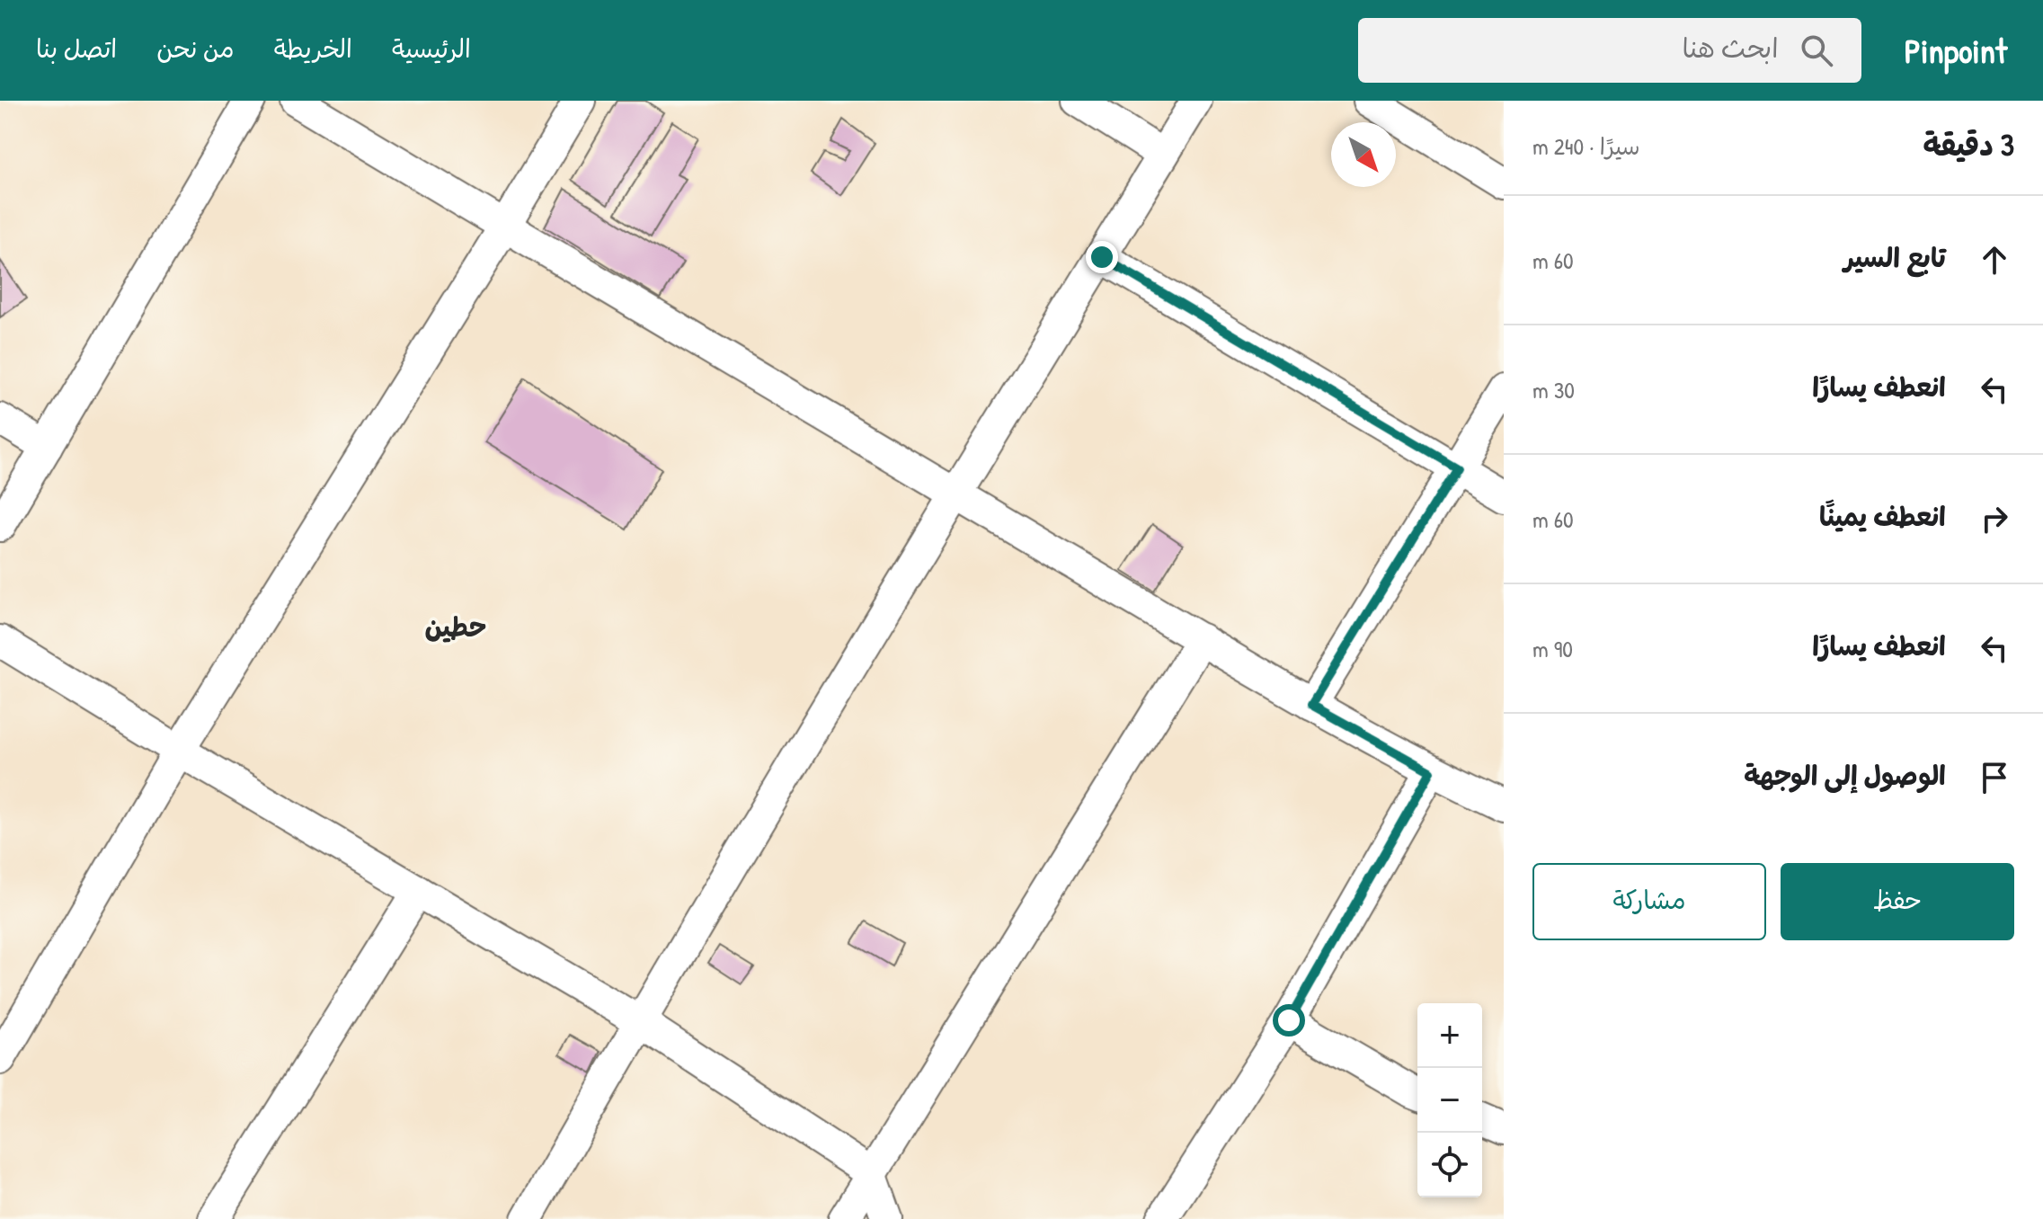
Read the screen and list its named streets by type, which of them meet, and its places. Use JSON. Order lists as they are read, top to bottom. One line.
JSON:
{"districts":["حطين"],"north":"bottom right","page":{"header":"Pinpoint","search":"ابحث هنا","nav":["الرئيسية","الخريطة","من نحن","اتصل بنا"],"heading":["3 دقيقة","سيرًا · 240 m"],"list":[["تابع السير","60 m"],["انعطف يسارًا","30 m"],["انعطف يمينًا","60 m"],["انعطف يسارًا","90 m"],"الوصول إلى الوجهة"],"buttons":["حفظ","مشاركة"],"map_buttons":["+","−"]}}
